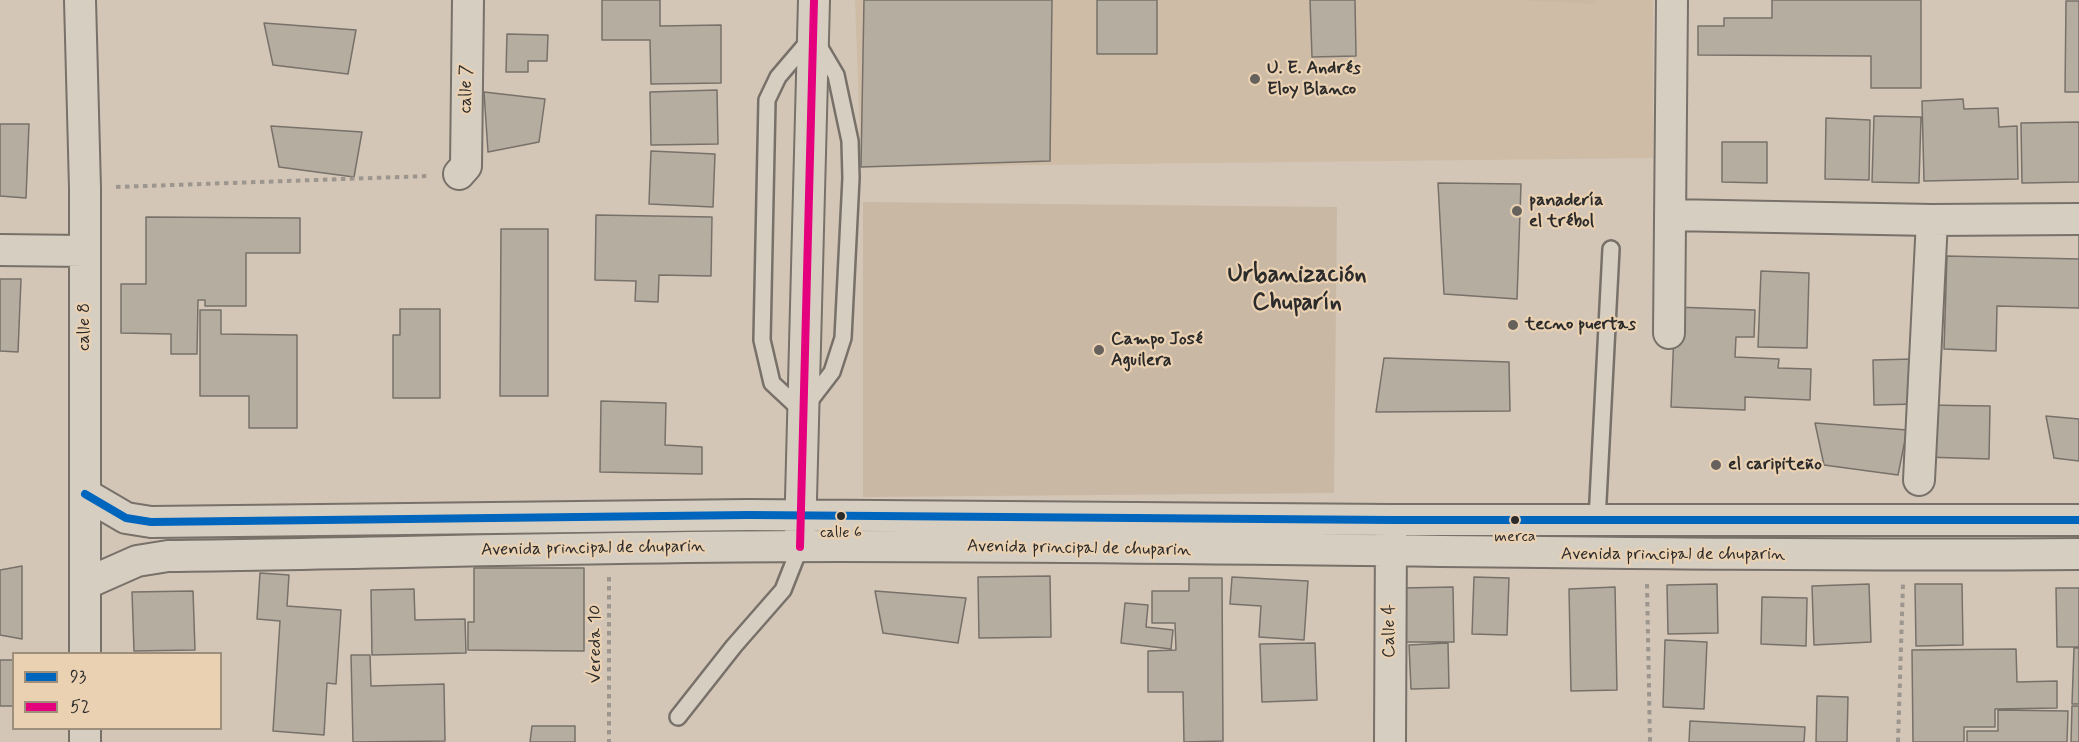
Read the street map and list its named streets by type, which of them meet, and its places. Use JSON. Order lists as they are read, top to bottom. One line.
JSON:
{"streets":{"street":["calle 7","calle 8","Avenida principal de chuparin","Calle 4"],"path":["Vereda 10"]},"crossings":[["calle 8","Avenida principal de chuparin"],["Avenida principal de chuparin","Calle 4"],["Avenida principal de chuparin","Vereda 10"]],"districts":["Urbanización Chuparín"],"places":["U. E. Andrés Eloy Blanco","panadería el trébol","tecno puertas","Campo José Aguilera","el caripiteño","calle 6","merca"],"lines":["transit line 52","transit line 93"],"legend":["93","52"]}
